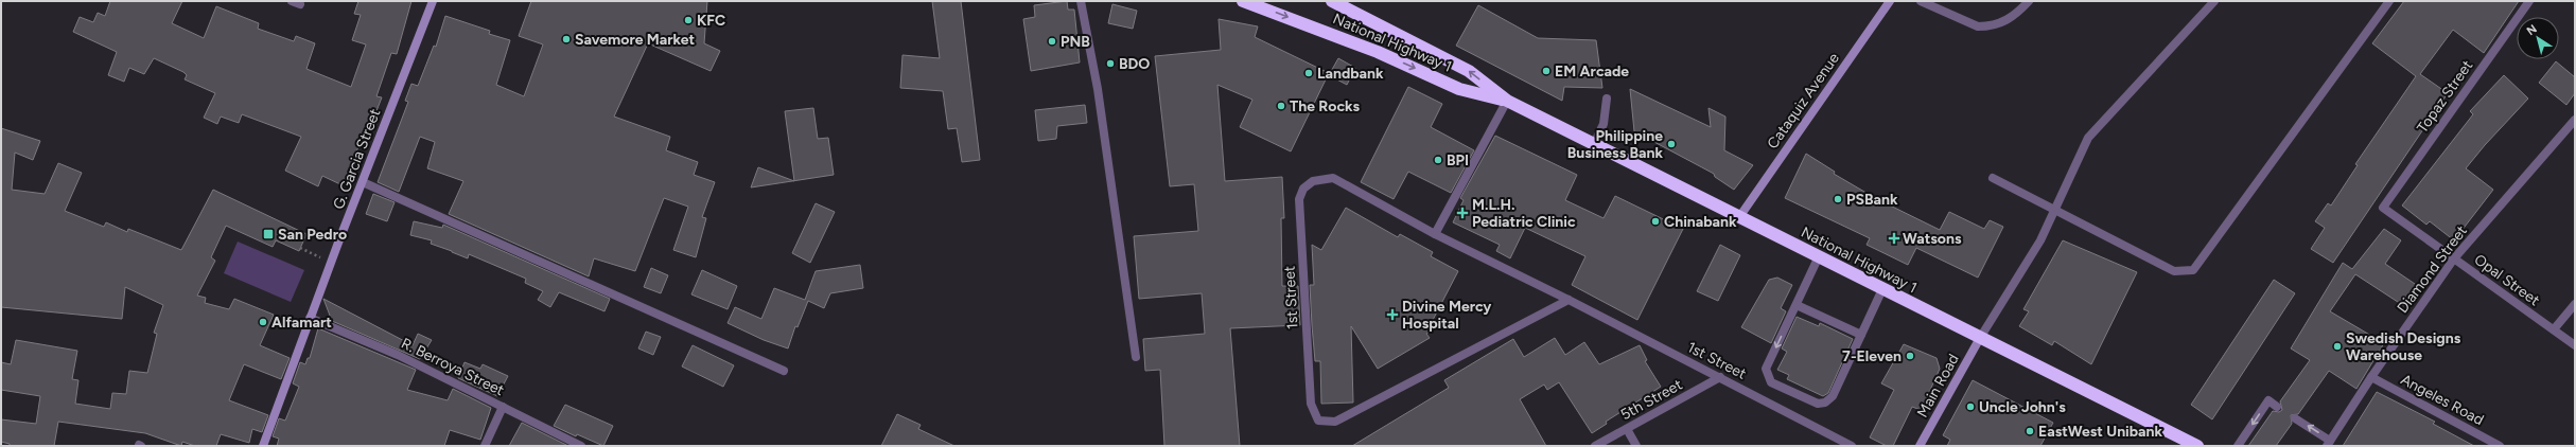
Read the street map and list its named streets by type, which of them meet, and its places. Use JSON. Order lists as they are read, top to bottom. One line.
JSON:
{"streets":{"highway":["National Highway 1"],"street":["Topaz Street","Cataquiz Avenue","G. Garcia Street","Diamond Street","Opal Street","1st Street","R. Berroya Street","Main Road","5th Street","Angeles Road"]},"crossings":[["National Highway 1","Cataquiz Avenue"],["National Highway 1","Main Road"],["Topaz Street","Opal Street"],["G. Garcia Street","R. Berroya Street"],["Diamond Street","Opal Street"],["Diamond Street","Angeles Road"],["1st Street","5th Street"]],"places":{"other":["KFC","Savemore Market","PNB","BDO","EM Arcade","Landbank","The Rocks","Philippine Business Bank","BPI","PSBank","Chinabank","Alfamart","Swedish Designs Warehouse","7-Eleven","Uncle John's","EastWest Unibank"],"health":["M.L.H. Pediatric Clinic","Watsons","Divine Mercy Hospital"],"transit":["San Pedro"]},"north":"top left"}
